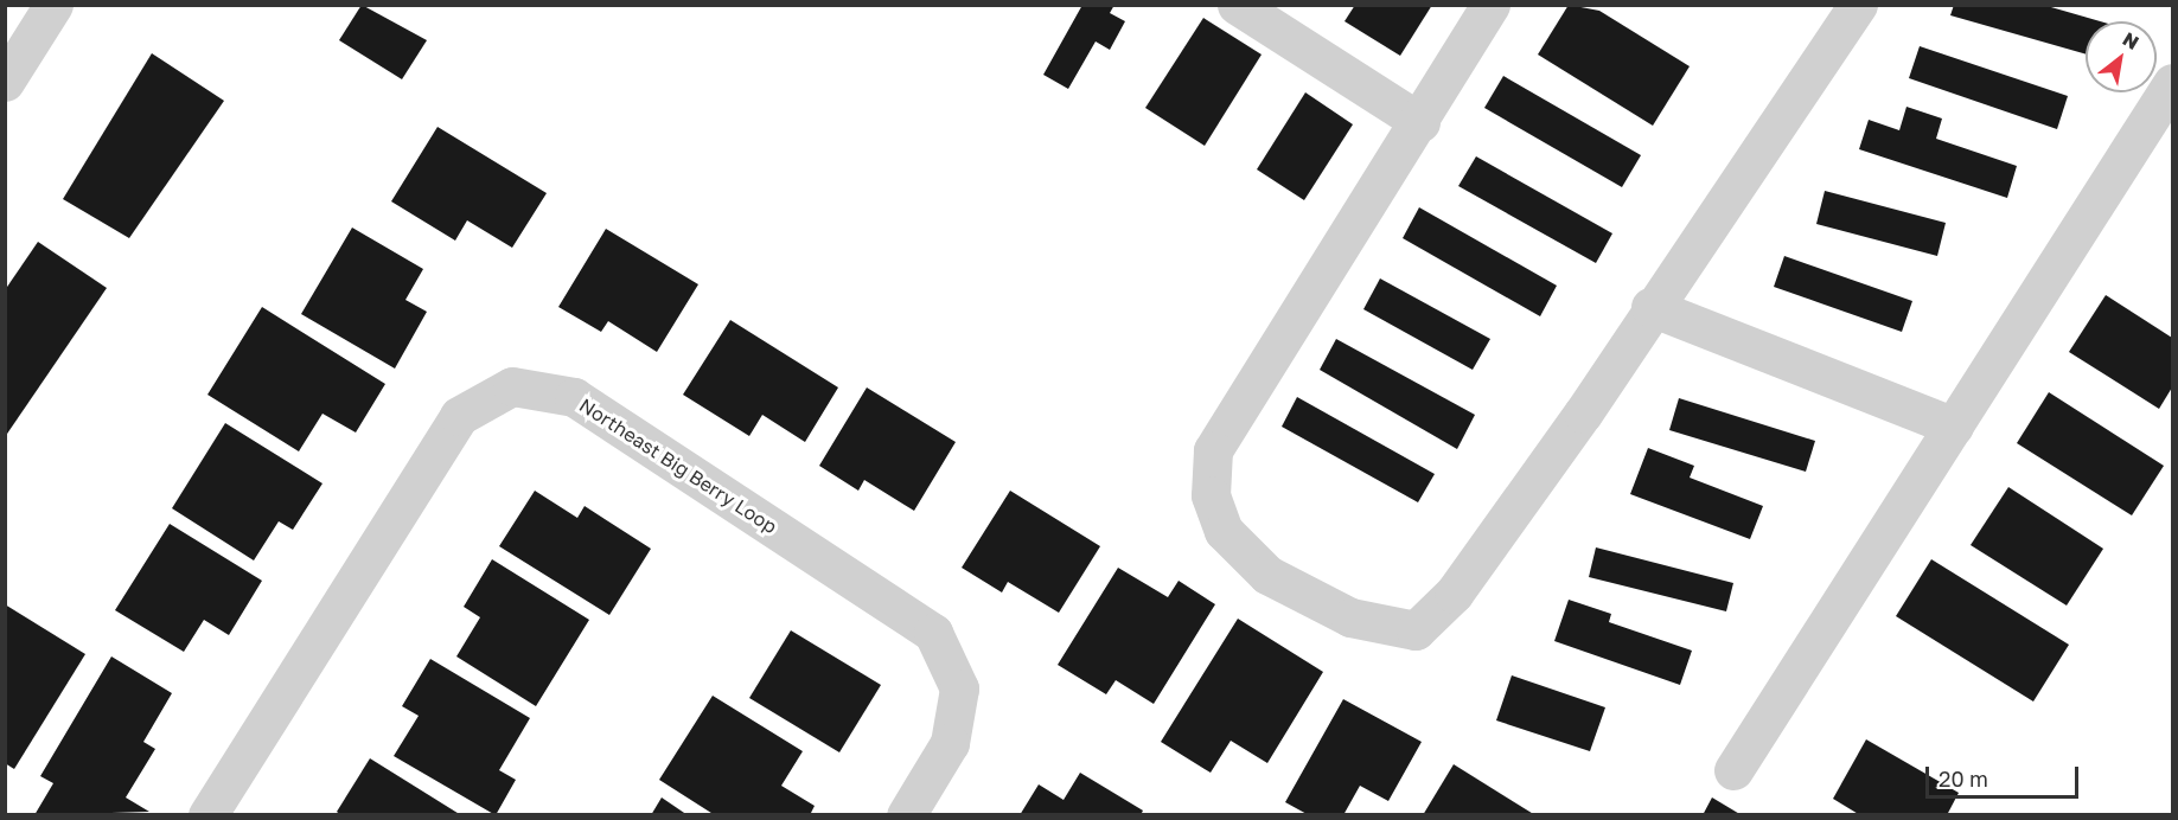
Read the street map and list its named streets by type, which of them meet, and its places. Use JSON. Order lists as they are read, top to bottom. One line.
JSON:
{"streets":{"street":["Northeast Big Berry Loop"]},"scale_bar":"20 m","north":"top right"}
